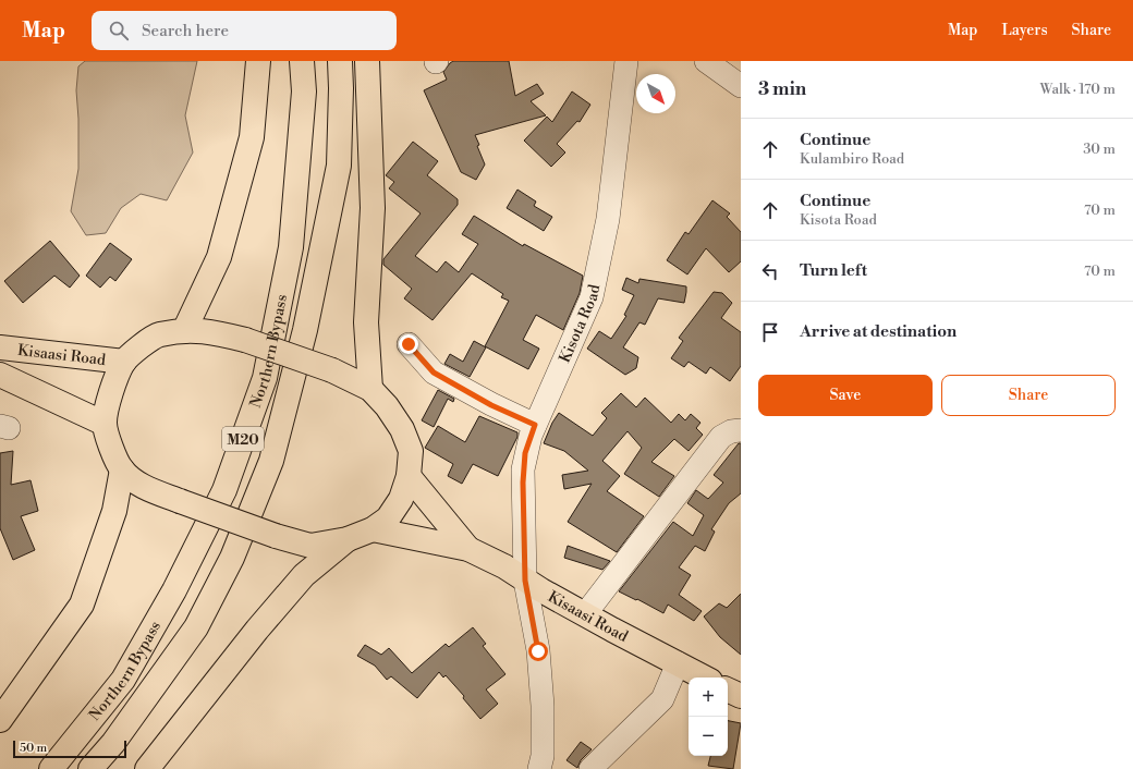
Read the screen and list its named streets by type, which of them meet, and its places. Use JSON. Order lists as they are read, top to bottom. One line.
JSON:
{"streets":{"main road":["Northern Bypass","Kisaasi Road","M20"],"street":["Kisota Road"]},"crossings":[["Kisota Road","Kisaasi Road"]],"scale_bar":"50 m","north":"bottom right","page":{"header":"Map","search":"Search here","nav":["Map","Layers","Share"],"heading":["3 min","Walk · 170 m"],"list":[["Continue","Kulambiro Road","30 m"],["Continue","Kisota Road","70 m"],["Turn left","70 m"],"Arrive at destination"],"buttons":["Save","Share"],"map_buttons":["+","−"],"scale":"50 m"}}
